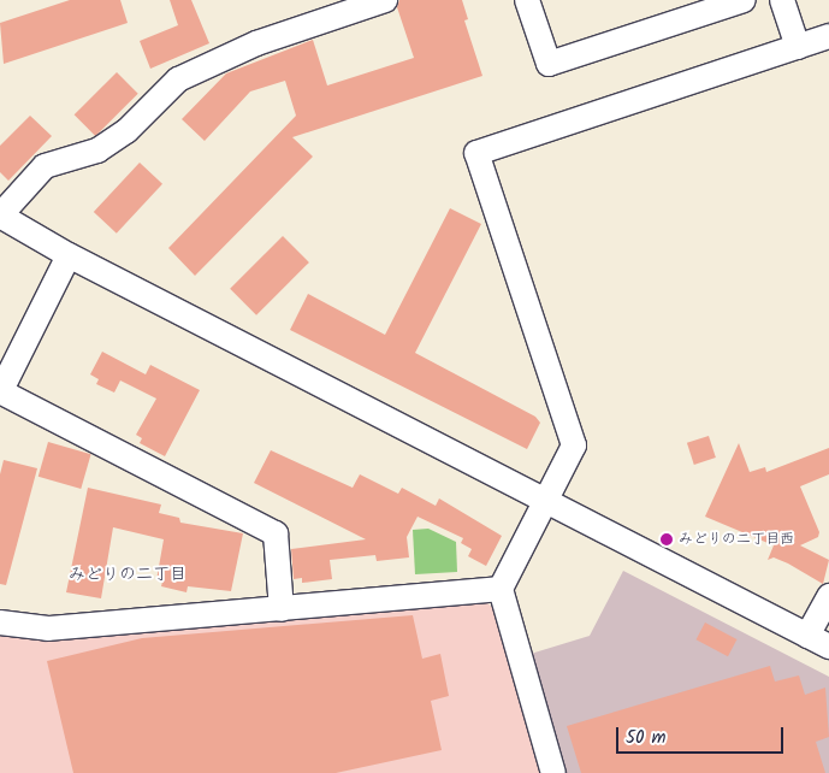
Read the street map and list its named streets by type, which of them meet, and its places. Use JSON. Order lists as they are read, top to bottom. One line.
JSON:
{"districts":["みどりの二丁目"],"places":["みどりの二丁目西"],"scale_bar":"50 m"}
